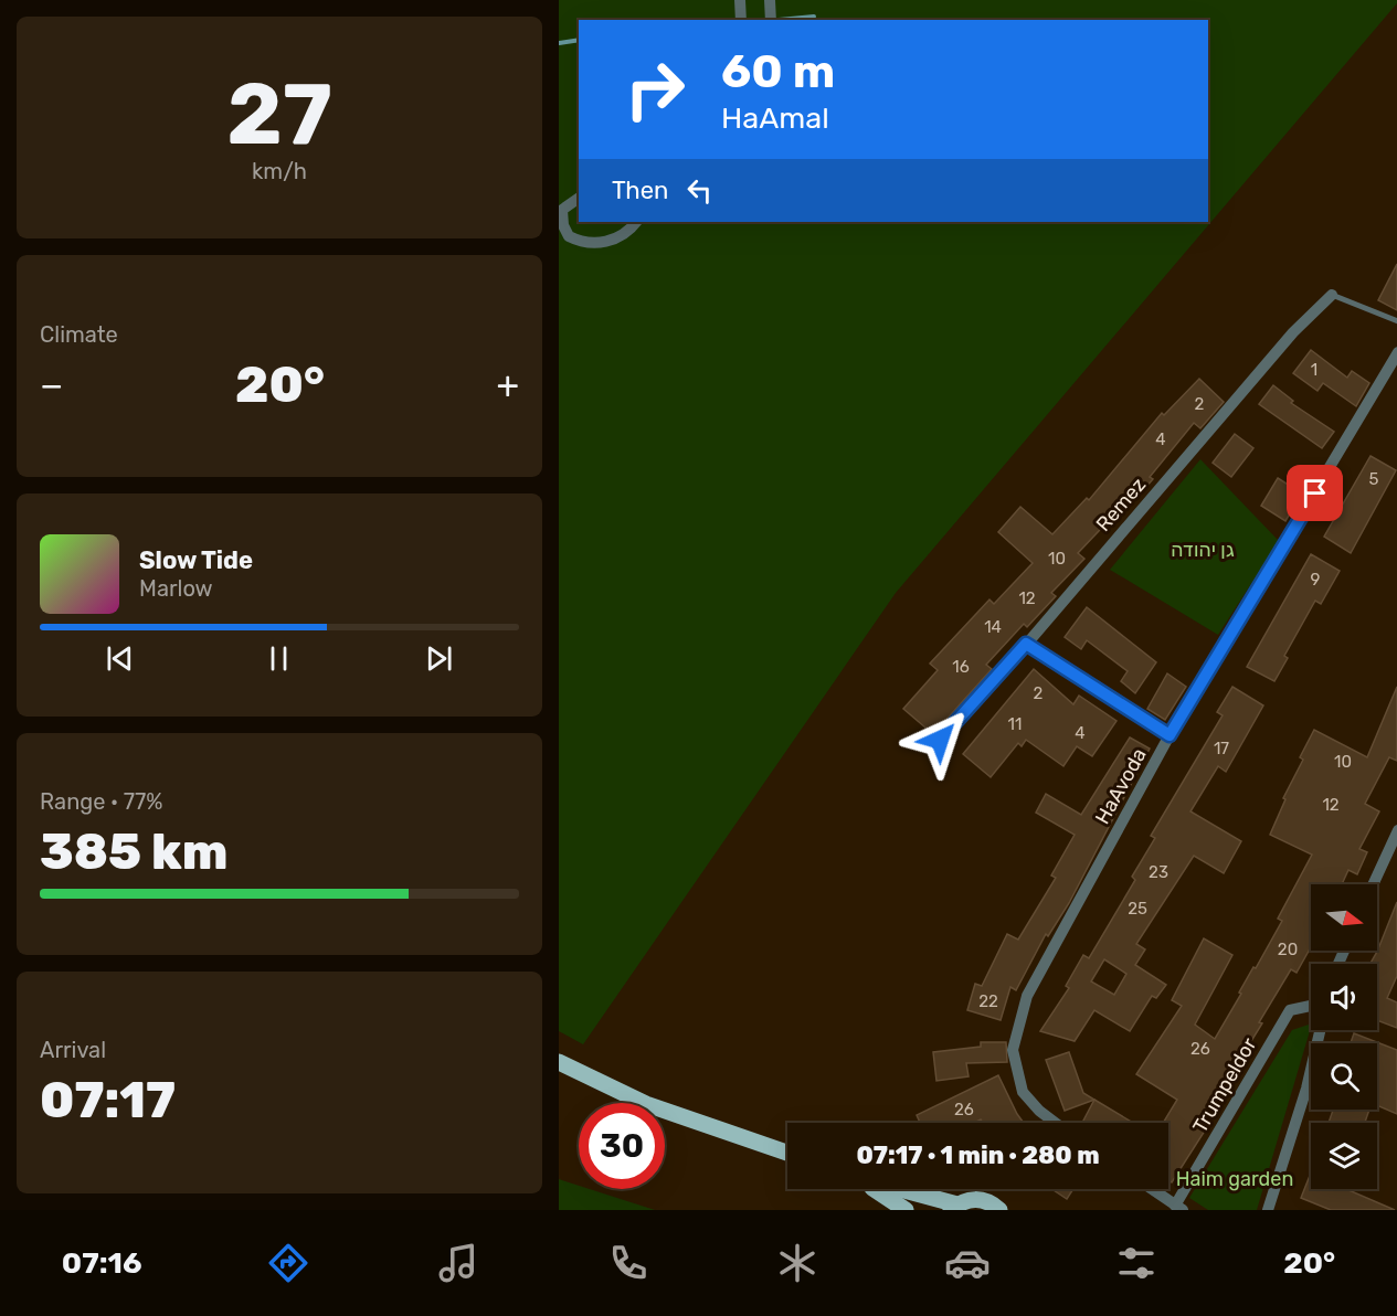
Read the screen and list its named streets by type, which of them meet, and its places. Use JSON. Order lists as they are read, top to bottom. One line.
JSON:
{"streets":{"street":["Remez","HaAvoda","Trumpeldor"]},"parks":["גן יהודה","Haim garden"],"house_numbers":["1","2","4","5","10","9","12","14","16","2","11","4","17","10","12","23","25","20","22","26","26"],"north":"right","page":{"tile":[["27","km/h"],"Climate",["Range · 77%","385 km"],["Arrival","07:17"]],"turn":["60 m","HaAmal"],"then":"Then","heat":["−","20°","+"],"song":["Slow Tide","Marlow"],"limit":"30","trip":"07:17 · 1 min · 280 m","tabs":["07:16","20°"]}}
